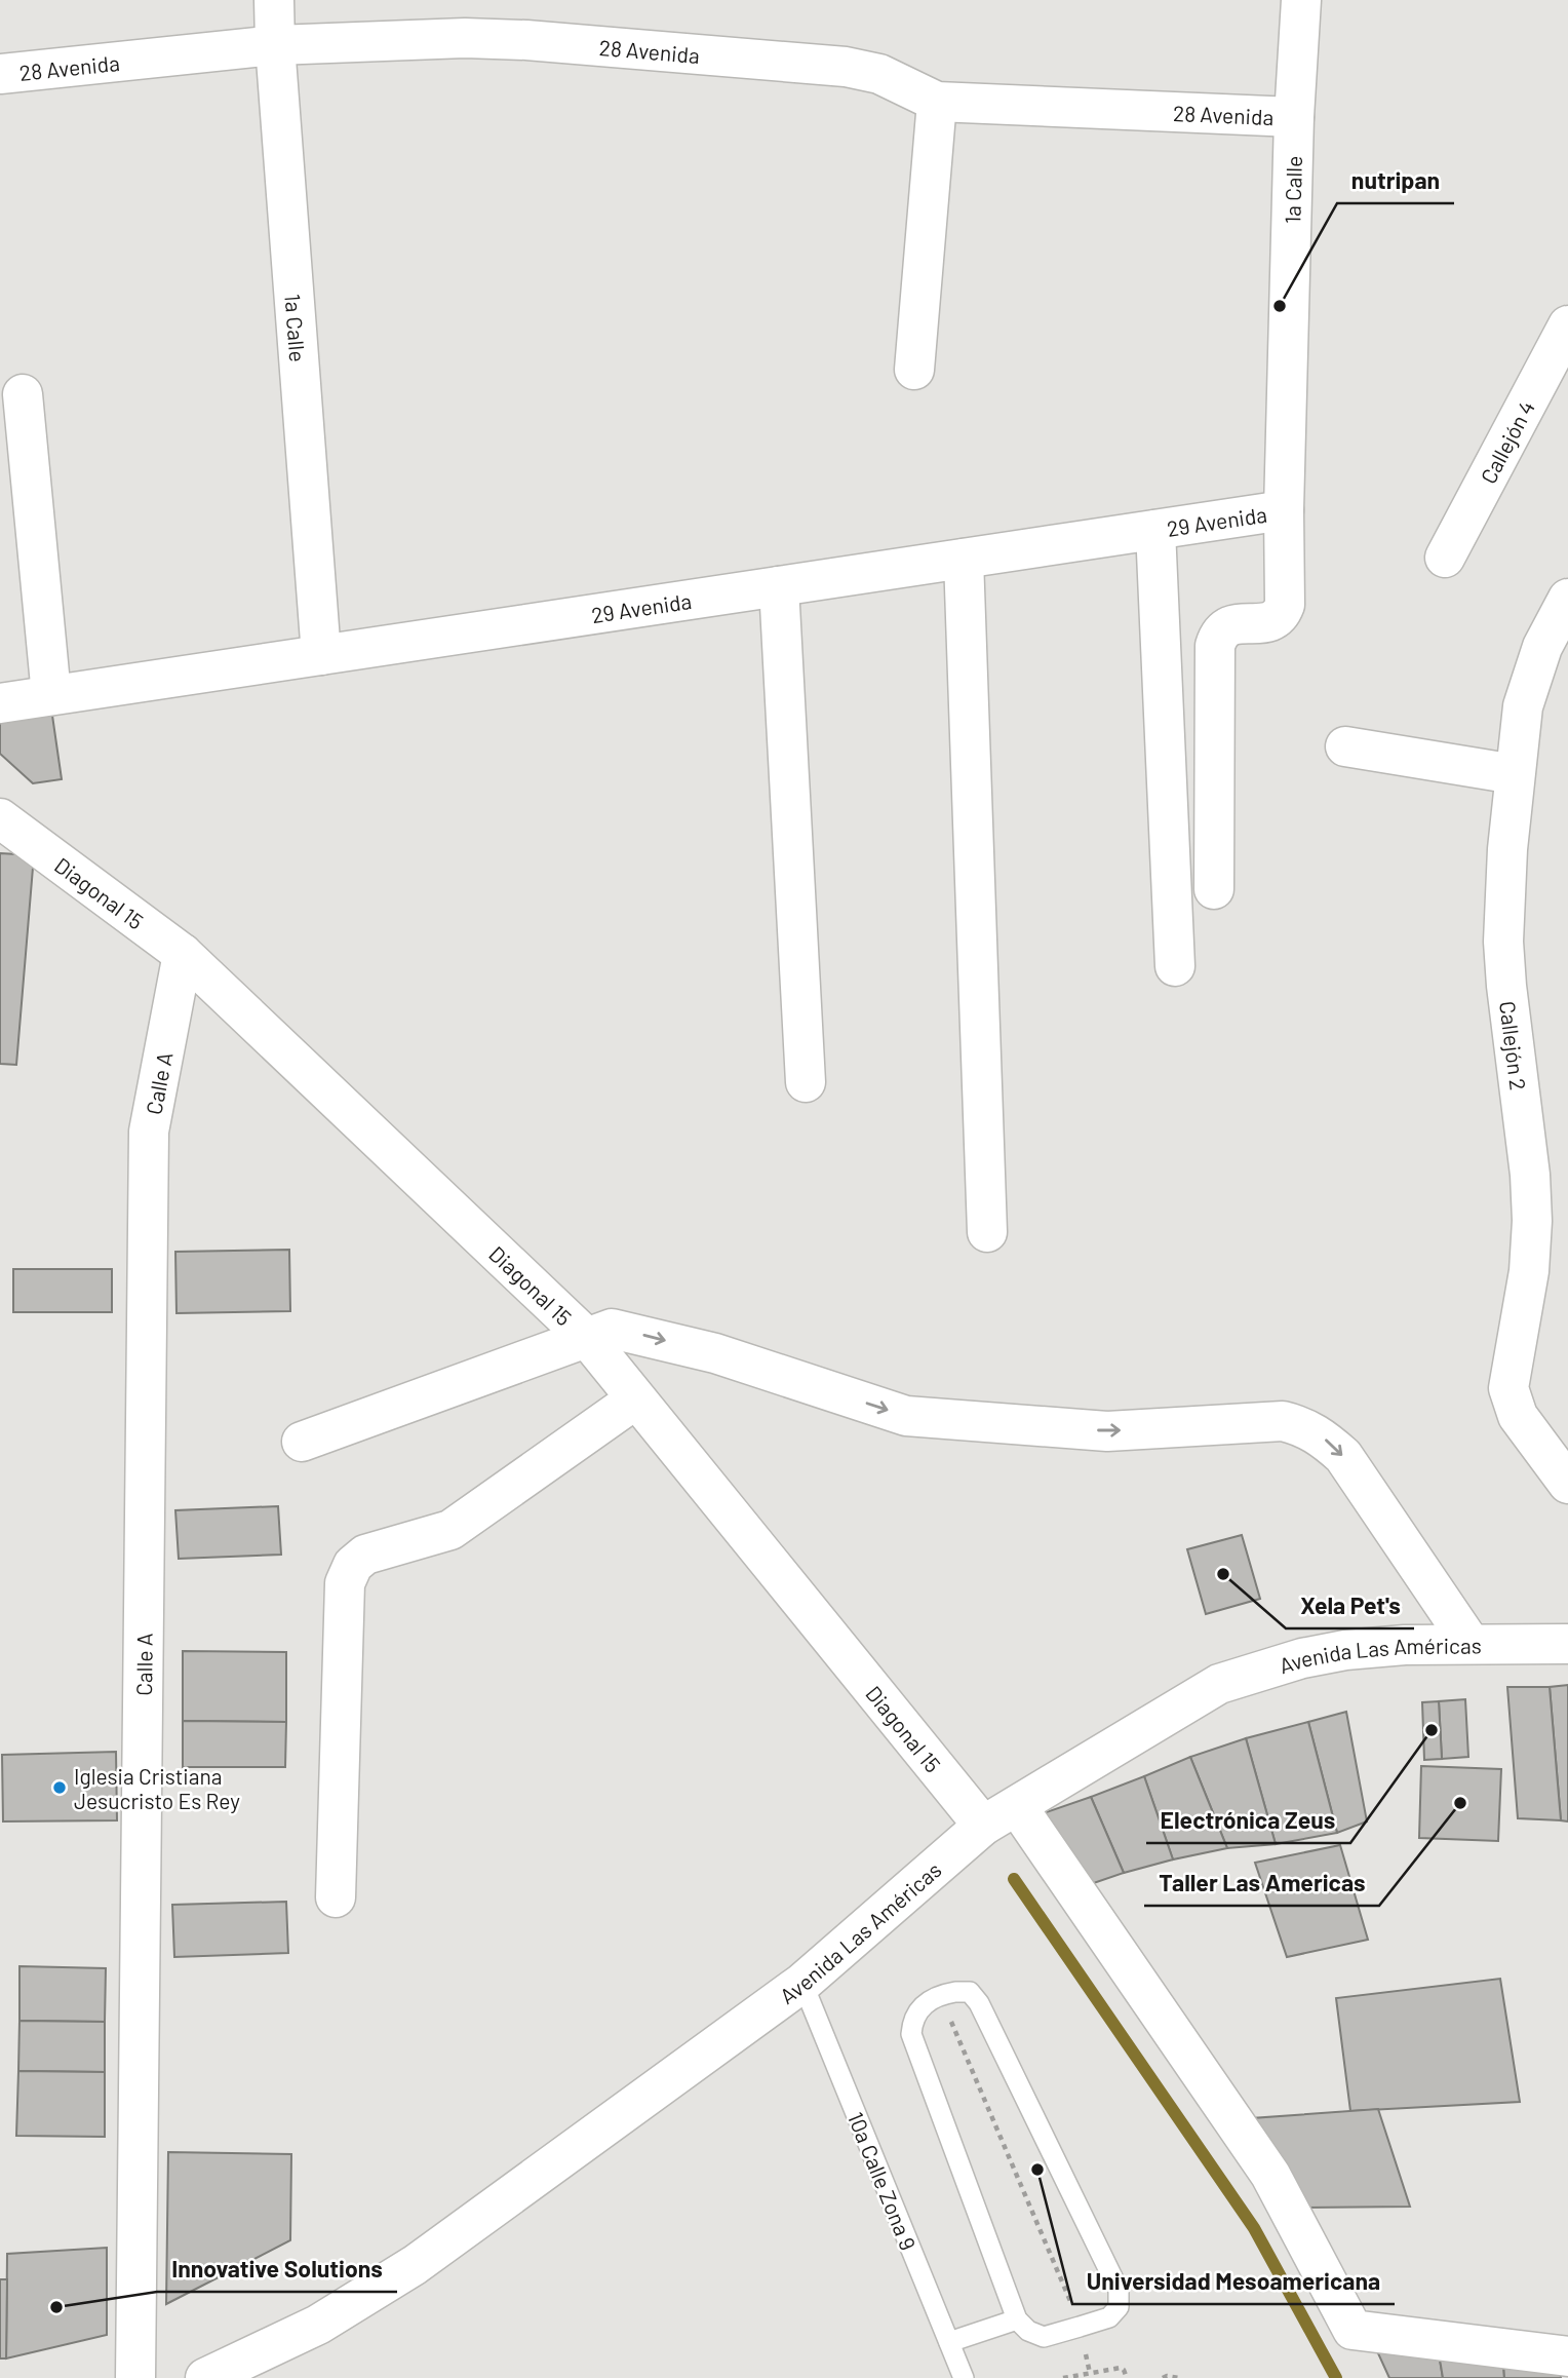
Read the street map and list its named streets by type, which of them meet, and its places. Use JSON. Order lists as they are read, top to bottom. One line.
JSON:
{"streets":{"street":["28 Avenida","1a Calle","Callejón 4","29 Avenida","Diagonal 15","Callejón 2","Calle A","Avenida Las Américas"],"lane":["10a Calle Zona 9"]},"crossings":[["28 Avenida","1a Calle"],["1a Calle","29 Avenida"],["Diagonal 15","Calle A"],["Diagonal 15","Avenida Las Américas"],["Avenida Las Américas","10a Calle Zona 9"]],"places":["nutripan","Xela Pet's","Electrónica Zeus","Iglesia Cristiana Jesucristo Es Rey","Taller Las Americas","Universidad Mesoamericana","Innovative Solutions"]}
